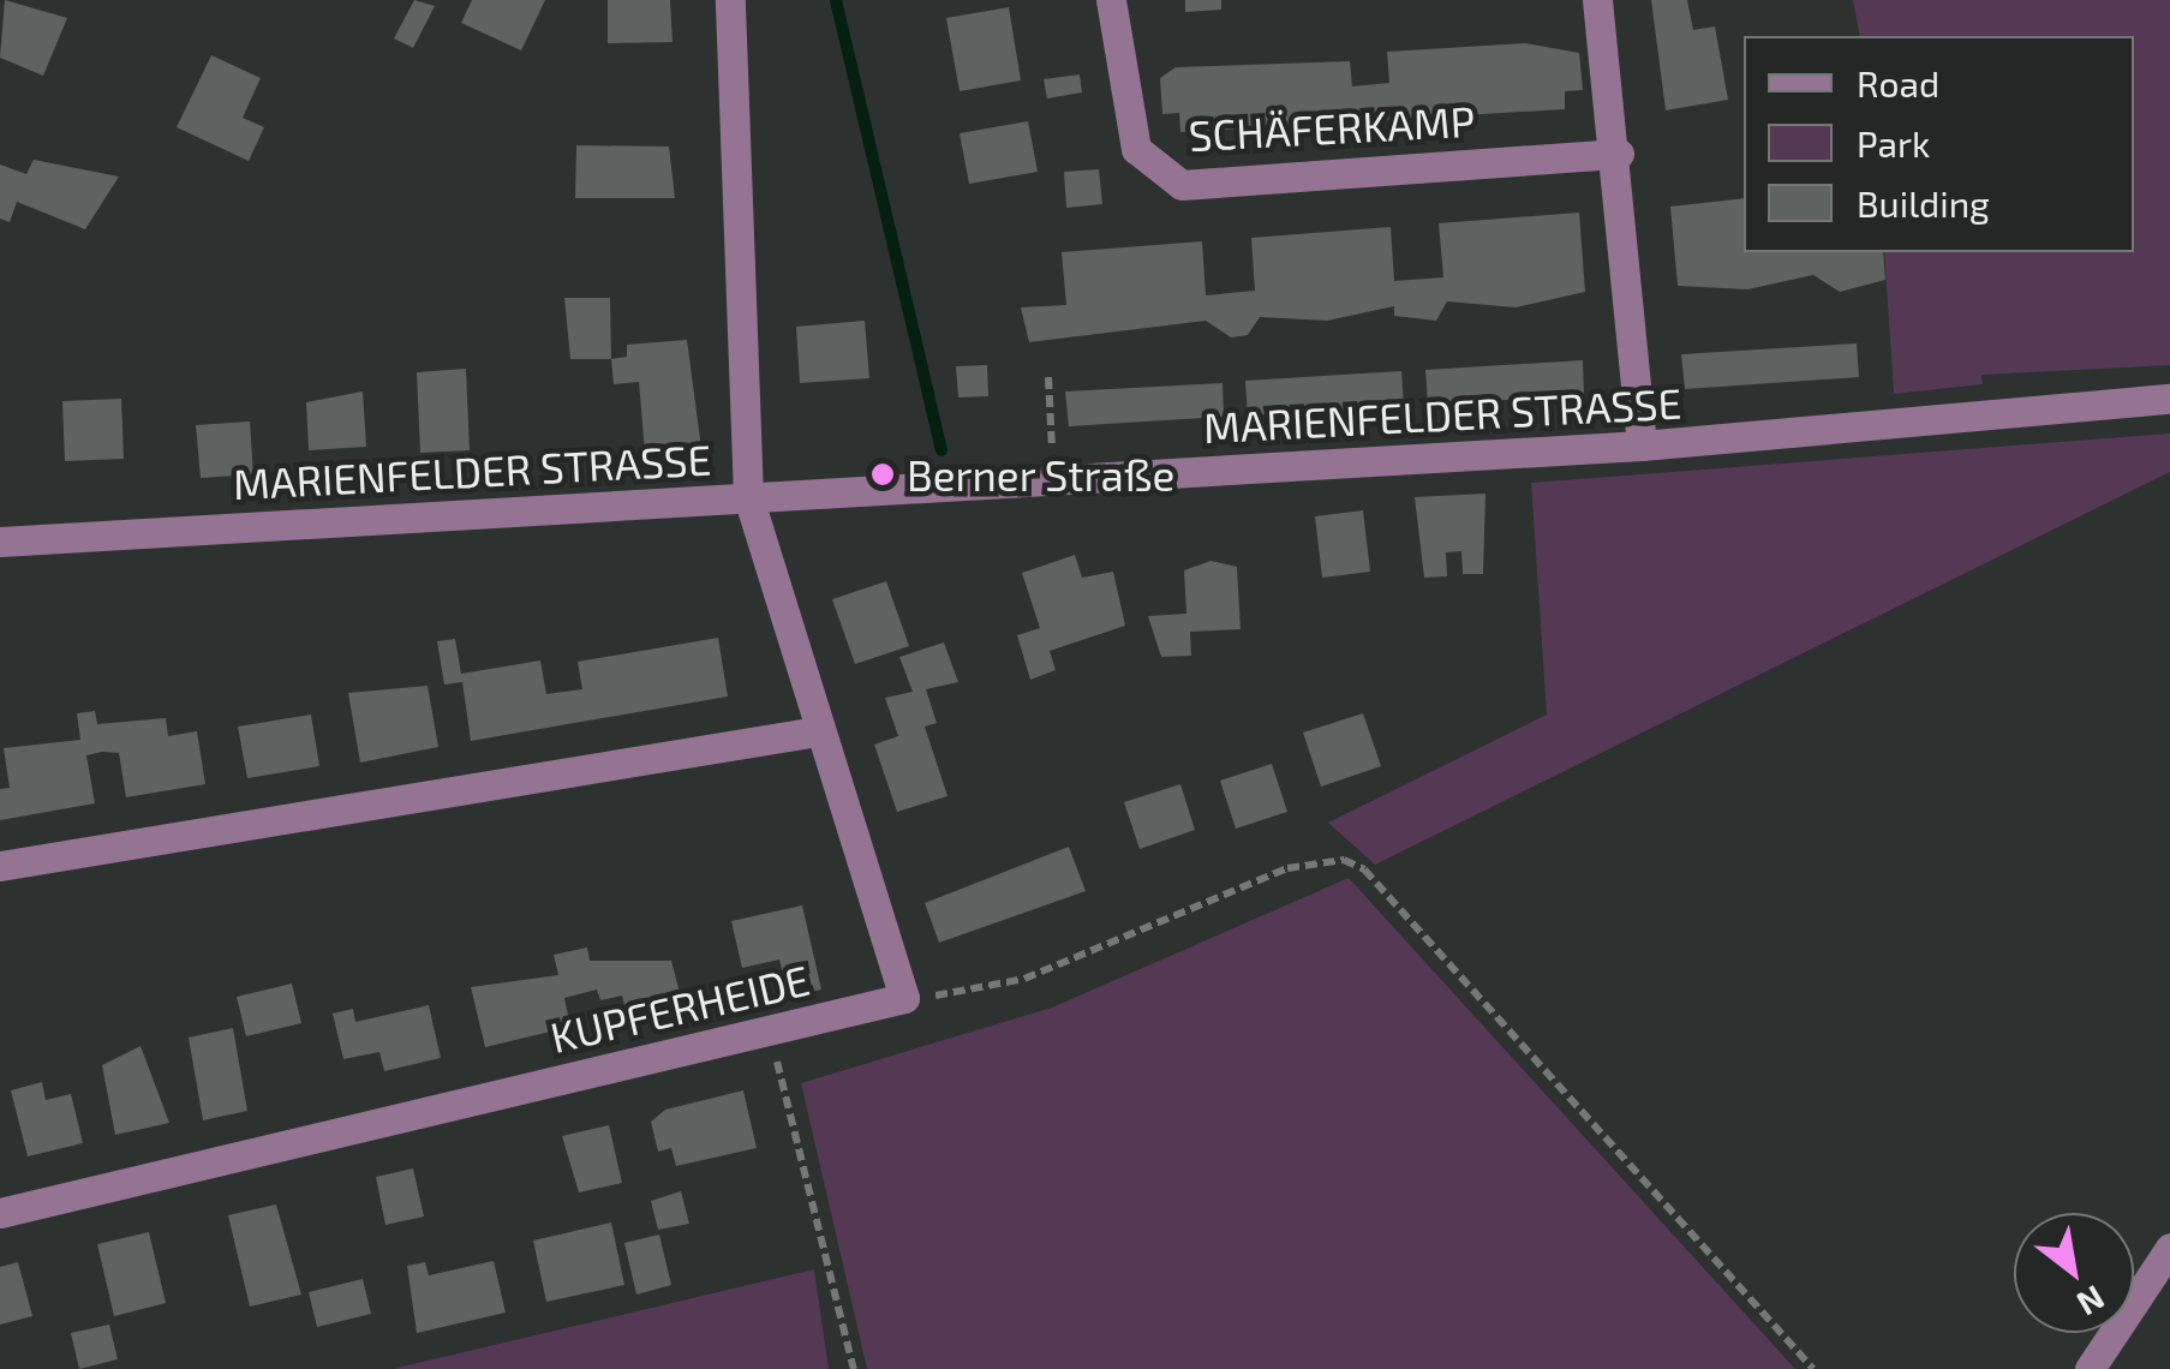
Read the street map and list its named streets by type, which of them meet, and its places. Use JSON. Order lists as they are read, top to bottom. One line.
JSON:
{"streets":{"street":["SCHÄFERKAMP","MARIENFELDER STRASSE","KUPFERHEIDE"]},"places":["Berner Straße"],"legend":["Road","Park","Building"],"north":"bottom right"}
